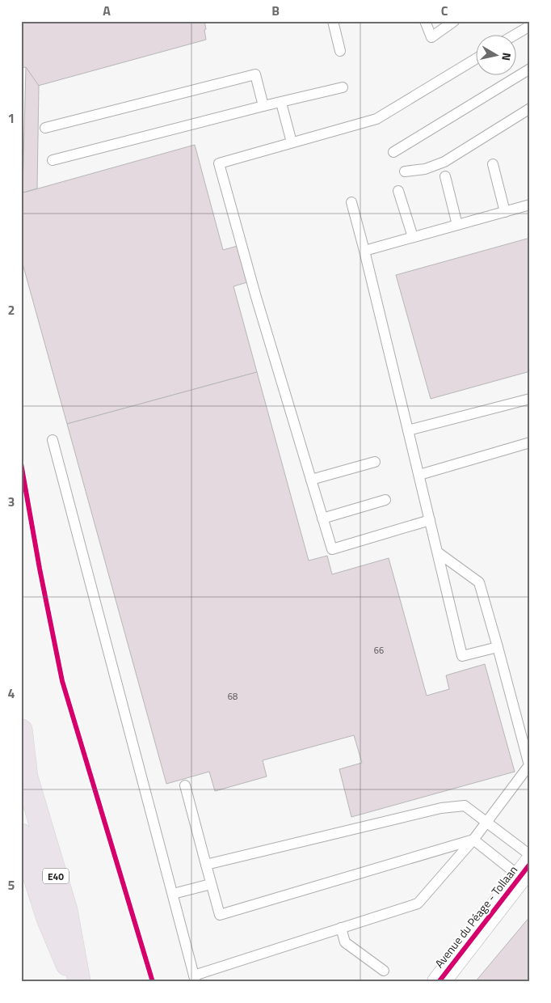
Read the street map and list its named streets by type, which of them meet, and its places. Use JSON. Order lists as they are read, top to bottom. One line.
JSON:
{"streets":{"highway":["E40"],"street":["Avenue du Péage - Tollaan"]},"house_numbers":["66","68"],"north":"right","grid":{"columns":["A","B","C"],"rows":["1","2","3","4","5"]}}
